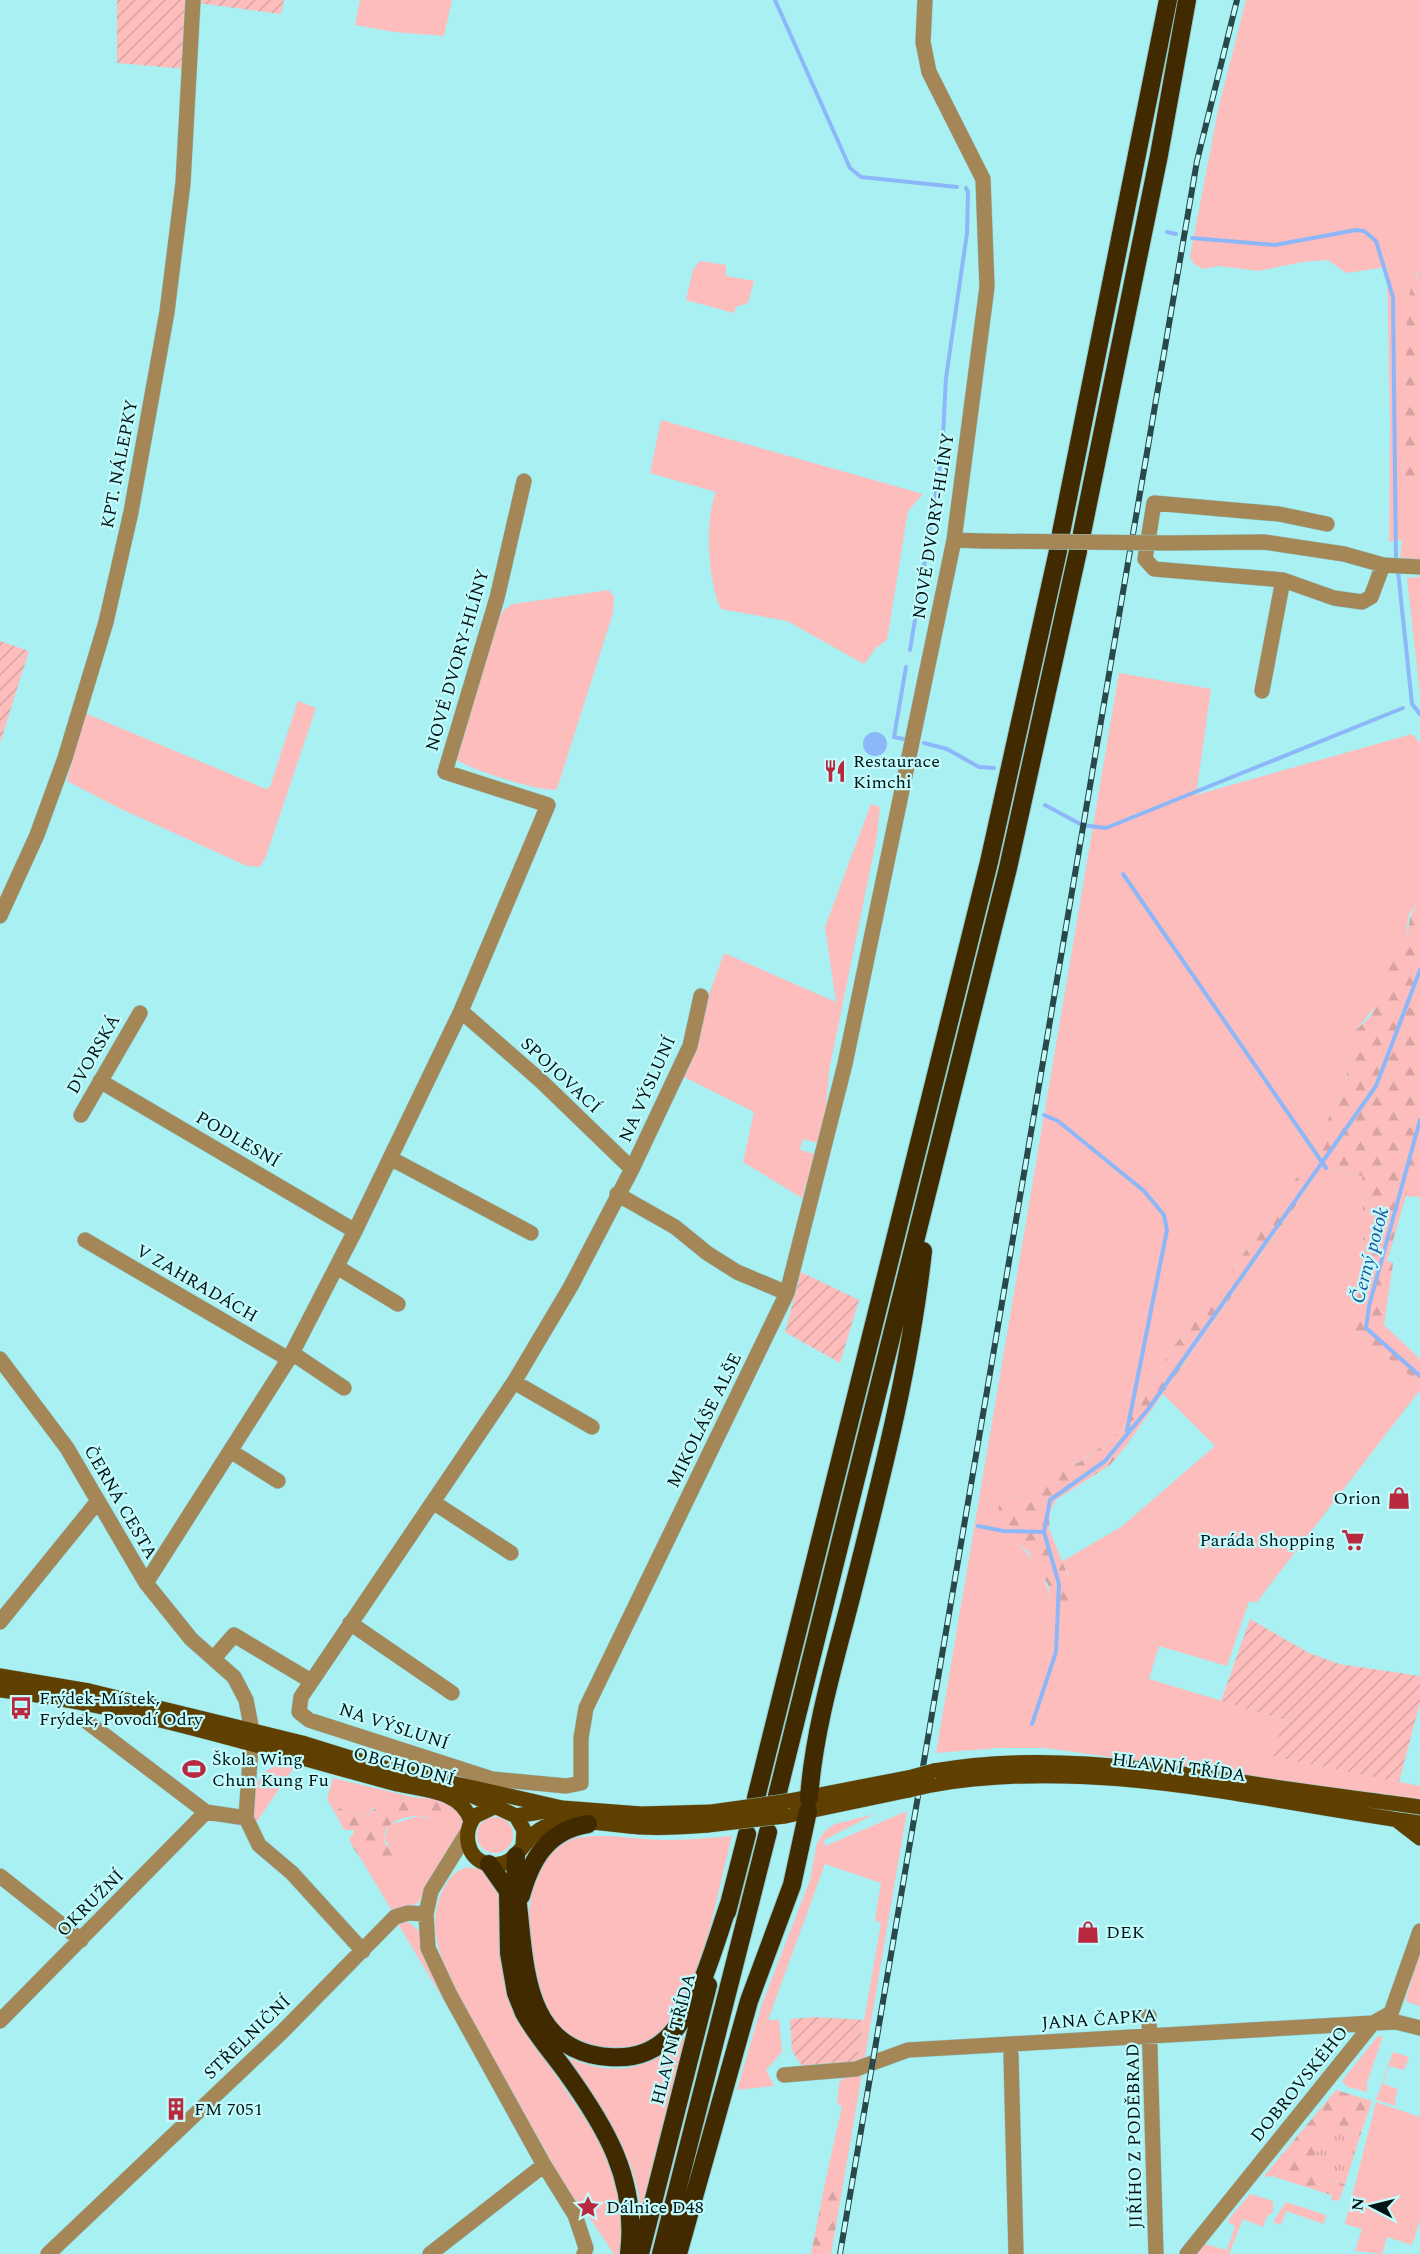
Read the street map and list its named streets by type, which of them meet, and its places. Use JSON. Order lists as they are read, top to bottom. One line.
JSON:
{"streets":{"highway":["HLAVNÍ TŘÍDA"],"main road":["OBCHODNÍ"],"street":["KPT. NÁLEPKY","NOVÉ DVORY-HLÍNY","DVORSKÁ","SPOJOVACÍ","NA VÝSLUNÍ","PODLESNÍ","V ZAHRADÁCH","MIKOLÁŠE ALŠE","ČERNÁ CESTA","OKRUŽNÍ","JANA ČAPKA","STŘELNIČNÍ","DOBROVSKÉHO","JIŘÍHO Z PODĚBRAD"]},"crossings":[["NOVÉ DVORY-HLÍNY","SPOJOVACÍ"],["NOVÉ DVORY-HLÍNY","MIKOLÁŠE ALŠE"],["DVORSKÁ","PODLESNÍ"],["SPOJOVACÍ","NA VÝSLUNÍ"],["NA VÝSLUNÍ","MIKOLÁŠE ALŠE"],["ČERNÁ CESTA","OBCHODNÍ"],["ČERNÁ CESTA","STŘELNIČNÍ"],["JANA ČAPKA","DOBROVSKÉHO"],["JANA ČAPKA","JIŘÍHO Z PODĚBRAD"]],"water":["Černý potok"],"places":{"restaurant":["Restaurace Kimchi"],"shop":["Orion","DEK"],"supermarket":["Paráda Shopping"],"bus stop":["Frýdek-Místek, Frýdek, Povodí Odry"],"sports":["Škola Wing Chun Kung Fu"],"building":["FM 7051"],"place":["Dálnice D48"]},"north":"left"}
